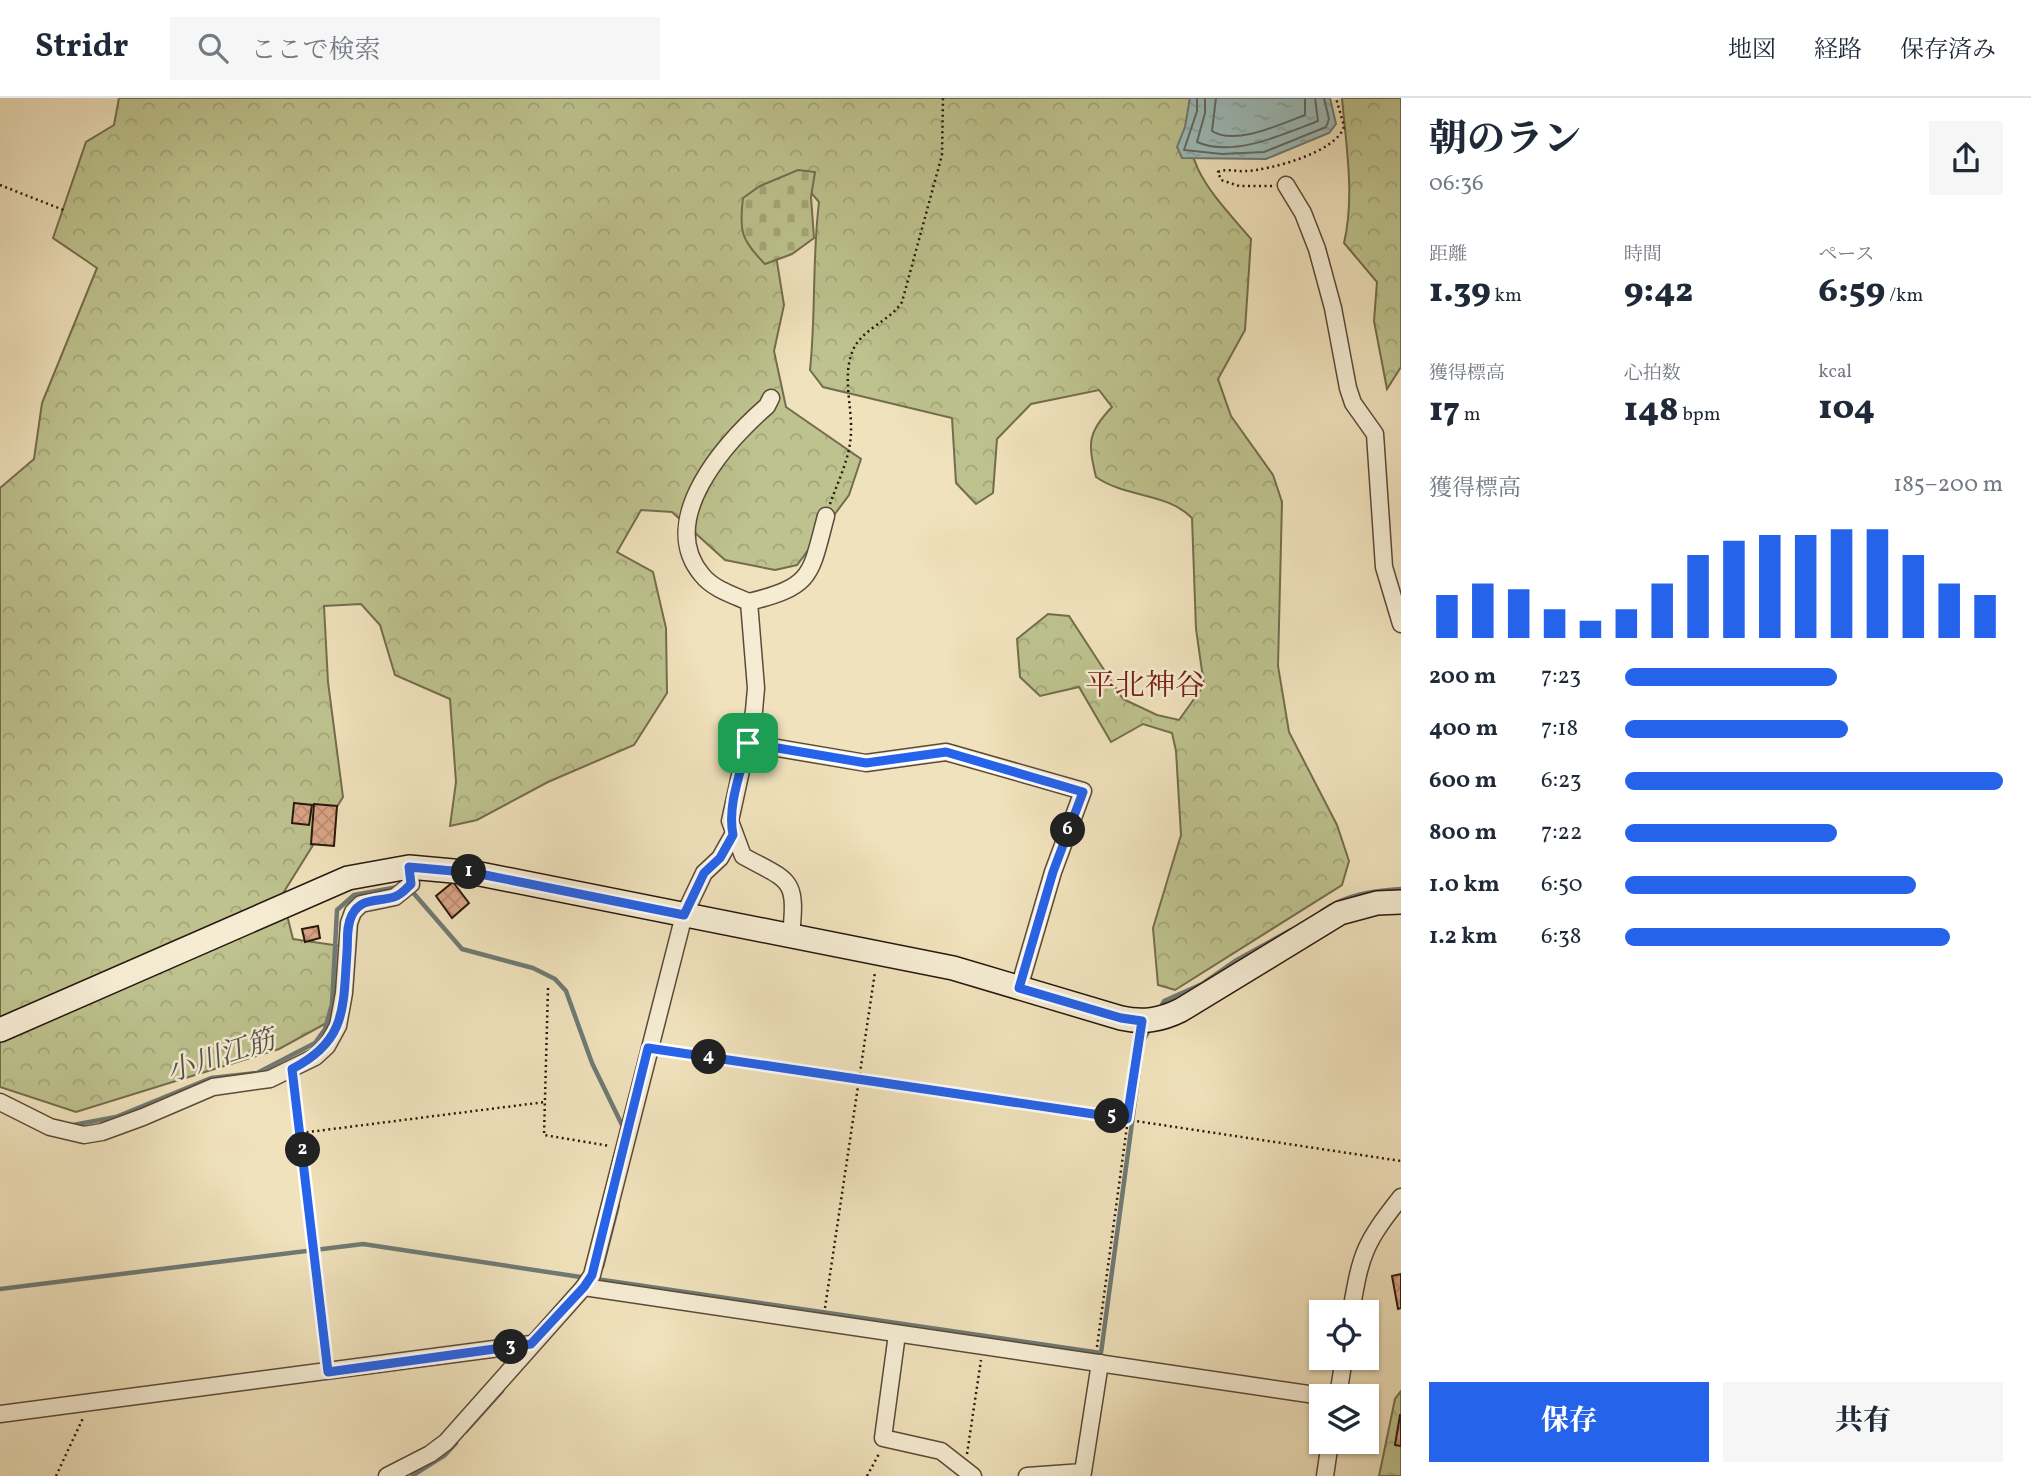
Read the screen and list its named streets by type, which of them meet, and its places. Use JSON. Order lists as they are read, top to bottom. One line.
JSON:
{"districts":["平北神谷"],"water":["小川江筋"],"page":{"header":"Stridr","search":"ここで検索","nav":["地図","経路","保存済み"],"heading":["朝のラン","06:36"],"stats":[["距離","1.39 km"],["時間","9:42"],["ペース","6:59 /km"],["獲得標高","17 m"],["心拍数","148 bpm"],["kcal","104"]],"chart":["獲得標高","185–200 m"],"list":[{"name":"200 m","note":"7:23"},{"name":"400 m","note":"7:18"},{"name":"600 m","note":"6:23"},{"name":"800 m","note":"7:22"},{"name":"1.0 km","note":"6:50"},{"name":"1.2 km","note":"6:38"}],"pins":["6","1","4","5","2","3"],"buttons":["保存","共有"]}}
